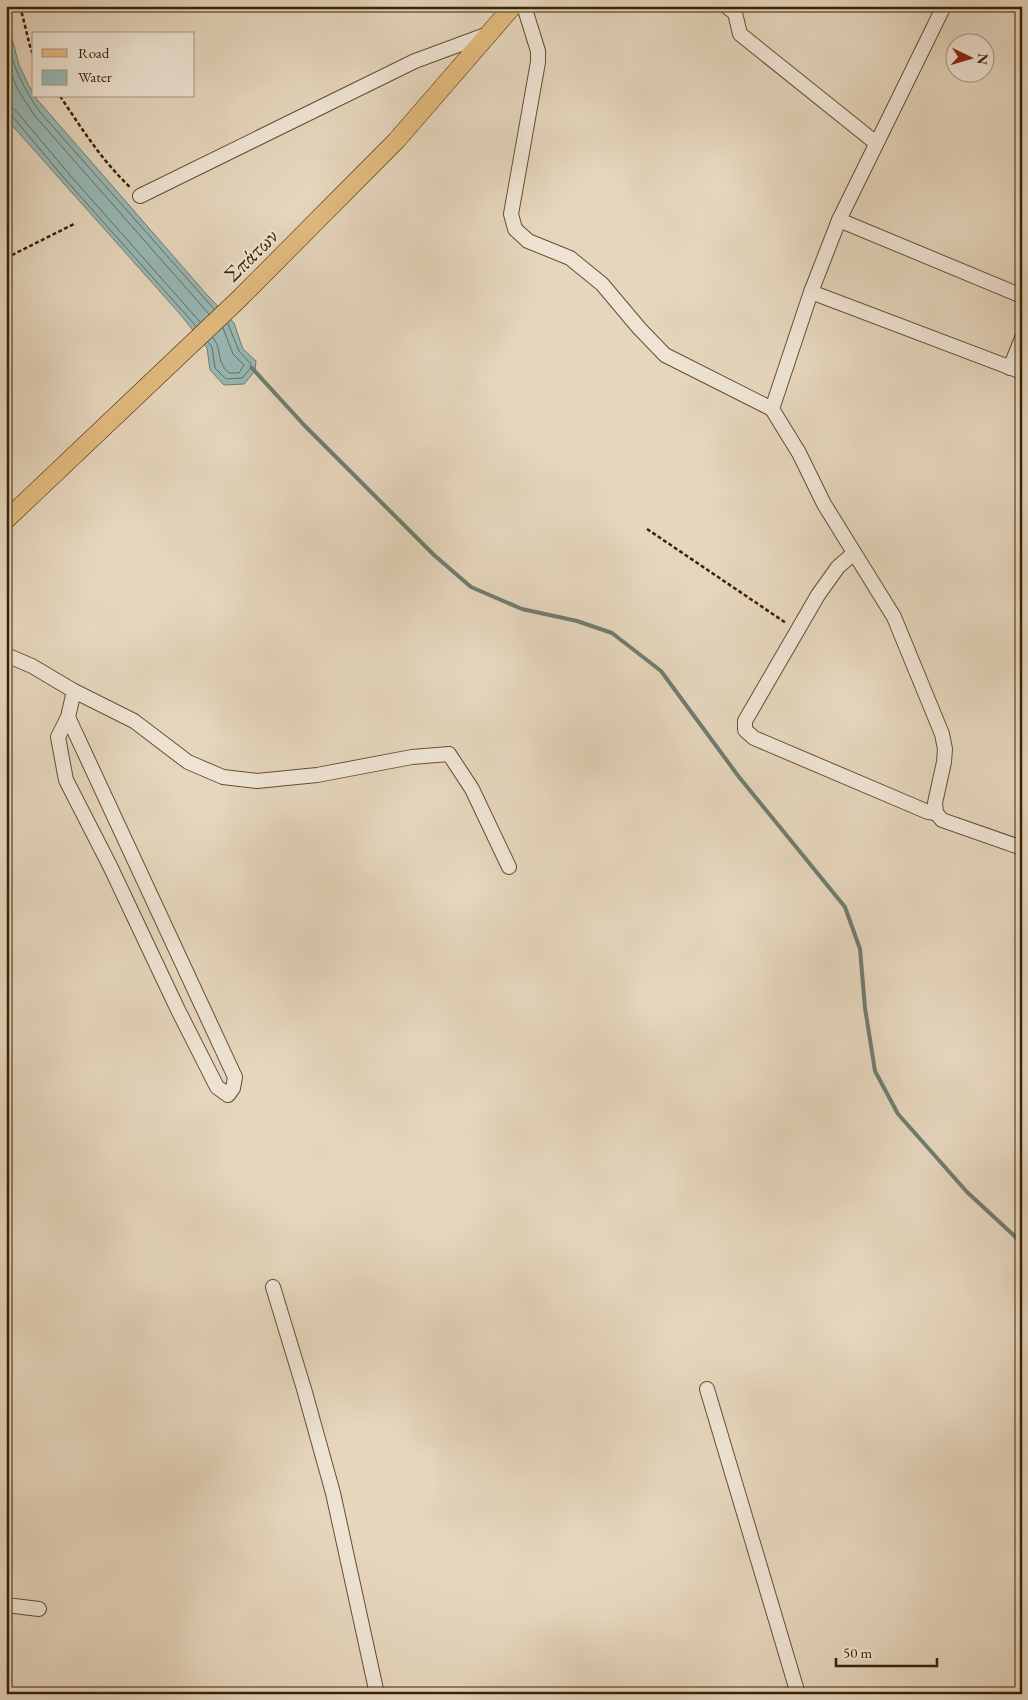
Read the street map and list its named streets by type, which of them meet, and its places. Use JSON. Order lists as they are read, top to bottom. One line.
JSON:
{"streets":{"main road":["Σπάτων"]},"legend":["Road","Water"],"scale_bar":"50 m","north":"right"}
